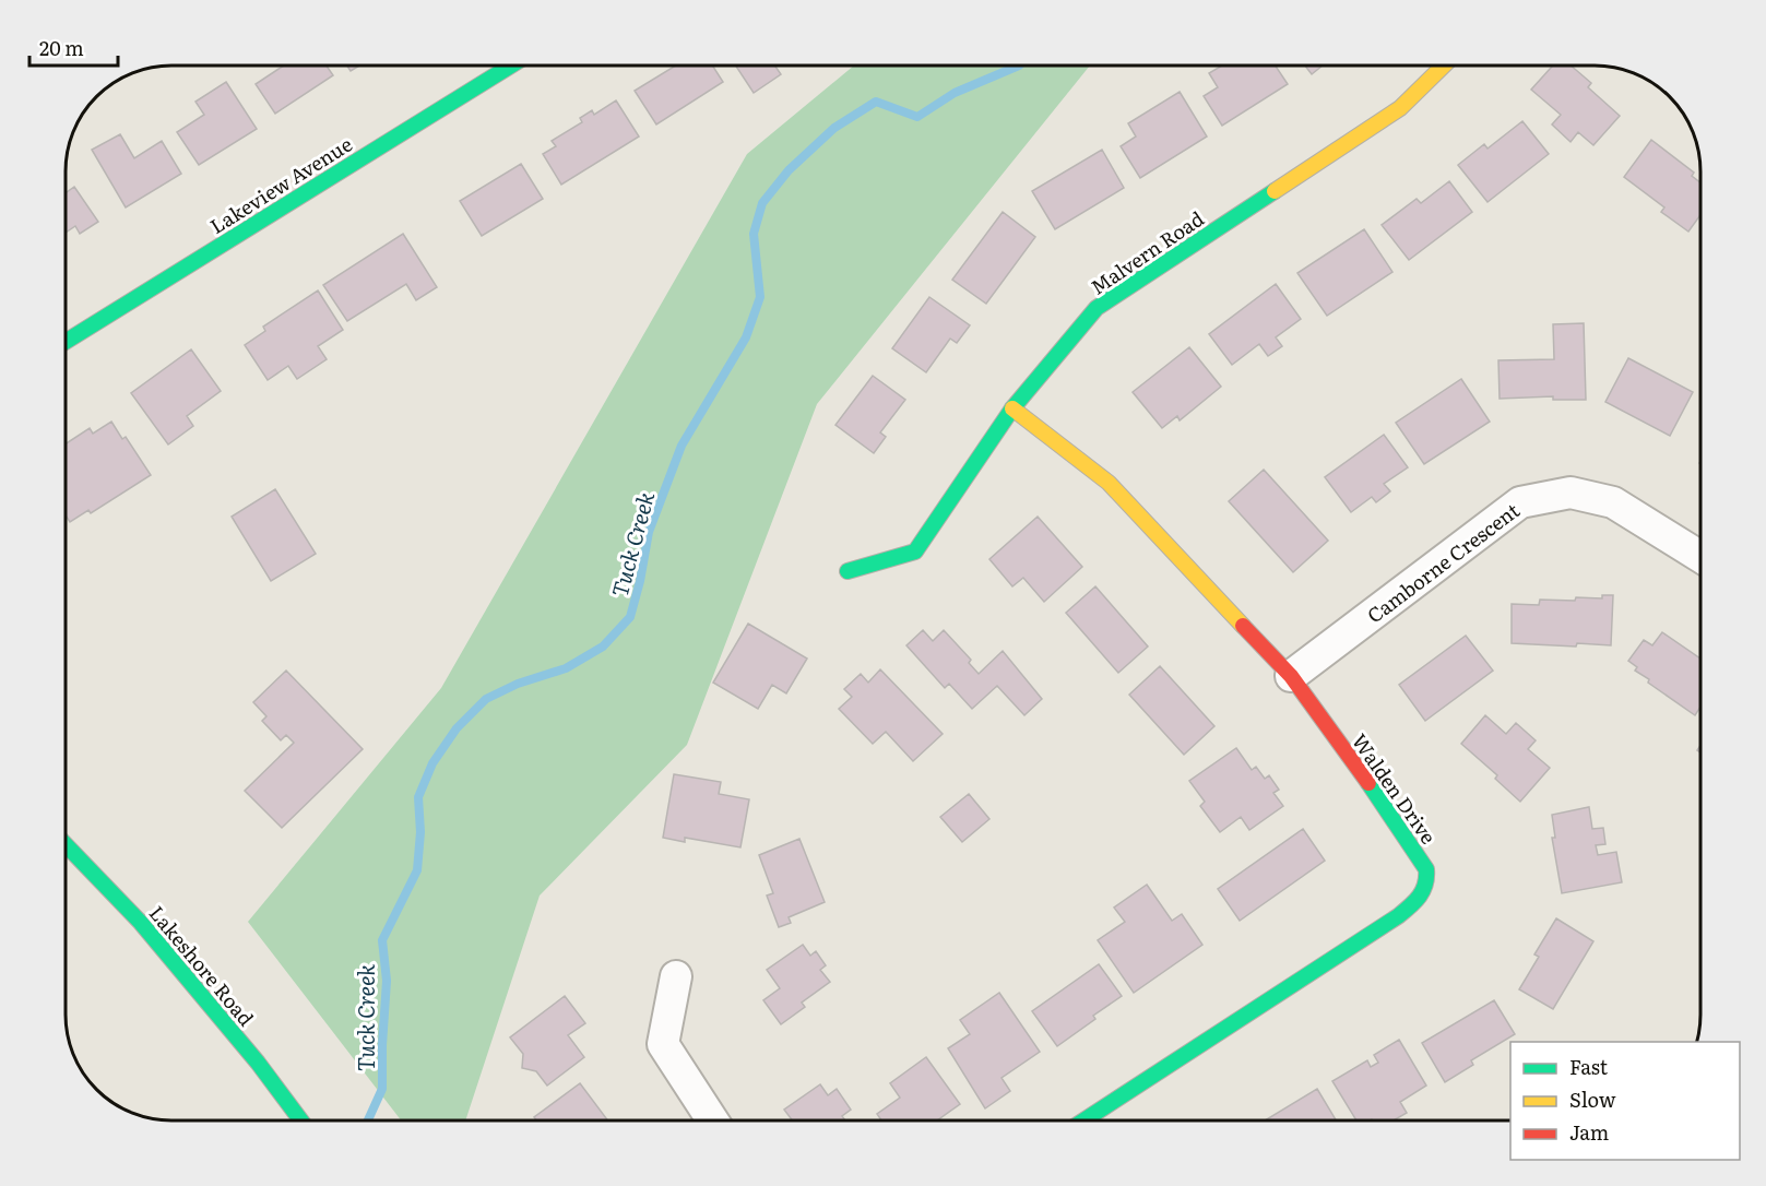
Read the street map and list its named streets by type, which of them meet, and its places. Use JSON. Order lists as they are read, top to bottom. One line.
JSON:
{"streets":{"street":["Lakeview Avenue","Malvern Road","Camborne Crescent","Walden Drive","Lakeshore Road"]},"crossings":[["Malvern Road","Walden Drive"],["Camborne Crescent","Walden Drive"]],"water":["Tuck Creek"],"legend":["Fast","Slow","Jam"],"scale_bar":"20 m"}
